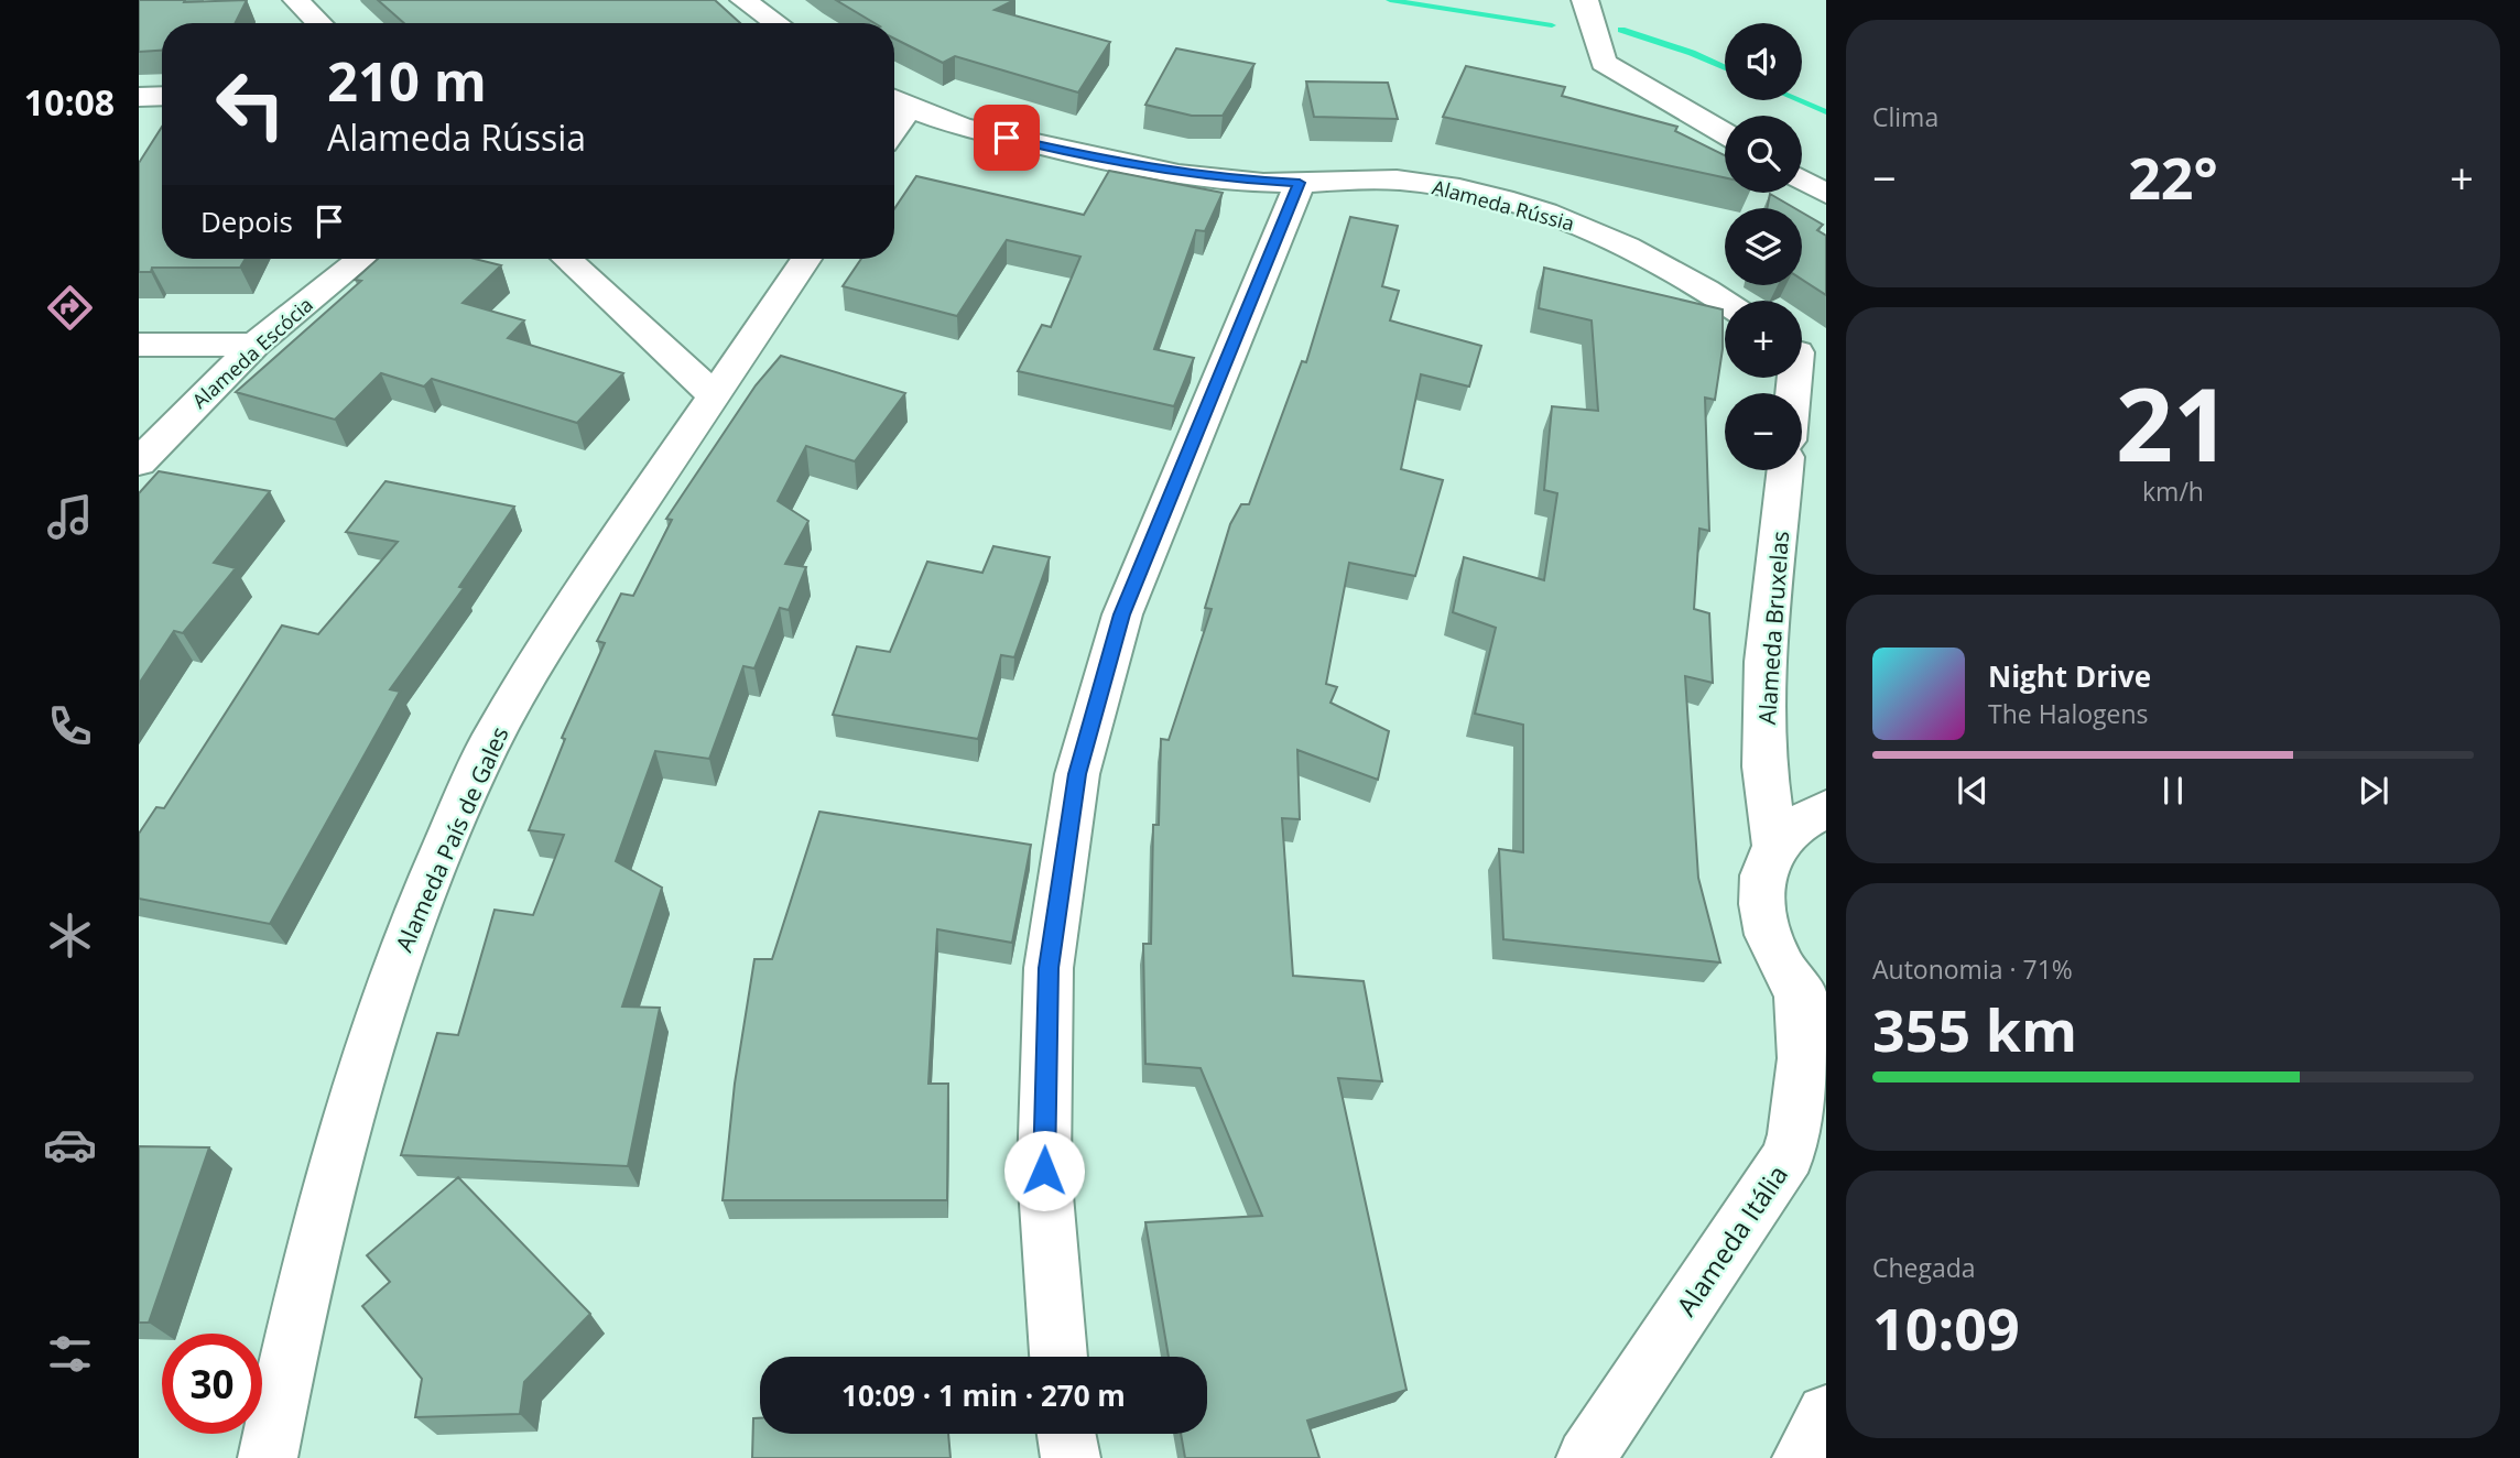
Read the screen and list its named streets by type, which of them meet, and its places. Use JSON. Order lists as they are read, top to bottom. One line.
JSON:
{"streets":{"street":["Alameda Rússia","Alameda Escócia","Alameda Bruxelas","Alameda País de Gales","Alameda Itália"]},"page":{"tabs":"10:08","tile":["Clima",["21","km/h"],["Autonomia · 71%","355 km"],["Chegada","10:09"]],"map_buttons":["+","−"],"turn":["210 m","Alameda Rússia"],"heat":["−","22°","+"],"then":"Depois","song":["Night Drive","The Halogens"],"limit":"30","trip":"10:09 · 1 min · 270 m"}}
